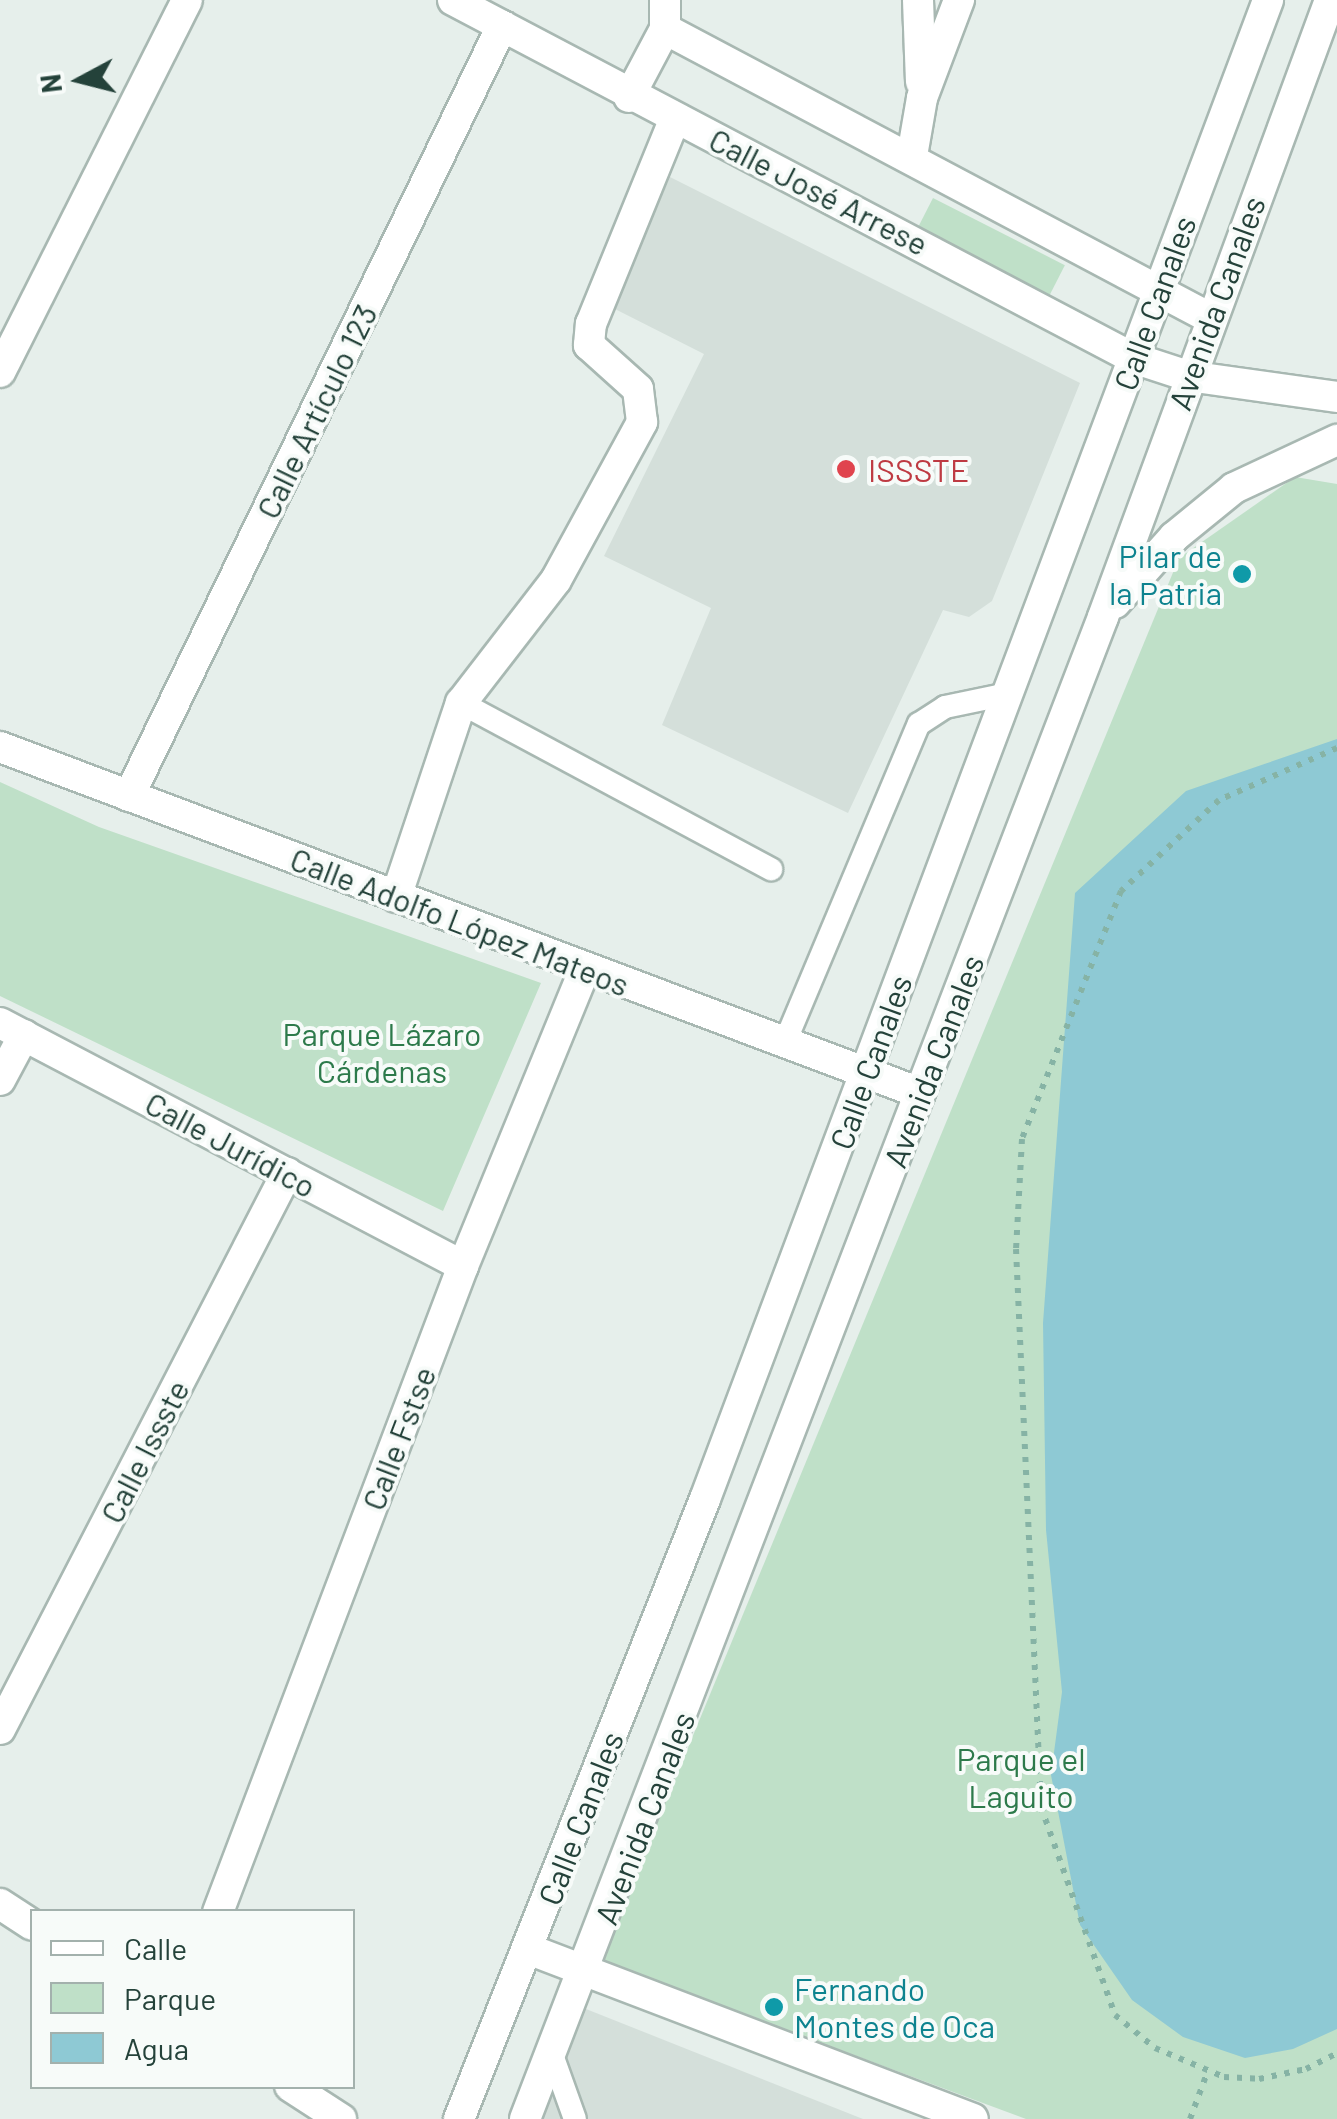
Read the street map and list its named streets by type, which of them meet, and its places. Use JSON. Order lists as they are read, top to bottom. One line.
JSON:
{"streets":{"street":["Calle José Arrese","Calle Canales","Avenida Canales","Calle Artículo 123","Calle Adolfo López Mateos","Calle Jurídico","Calle Fstse","Calle Issste"]},"crossings":[["Calle José Arrese","Calle Canales"],["Calle José Arrese","Avenida Canales"],["Calle José Arrese","Calle Artículo 123"],["Calle Canales","Calle Adolfo López Mateos"],["Avenida Canales","Calle Adolfo López Mateos"],["Calle Artículo 123","Calle Adolfo López Mateos"],["Calle Adolfo López Mateos","Calle Fstse"],["Calle Jurídico","Calle Fstse"],["Calle Jurídico","Calle Issste"]],"parks":["Parque Lázaro Cárdenas","Parque el Laguito"],"places":["ISSSTE","Pilar de la Patria","Fernando Montes de Oca"],"legend":["Calle","Parque","Agua"],"north":"left"}
